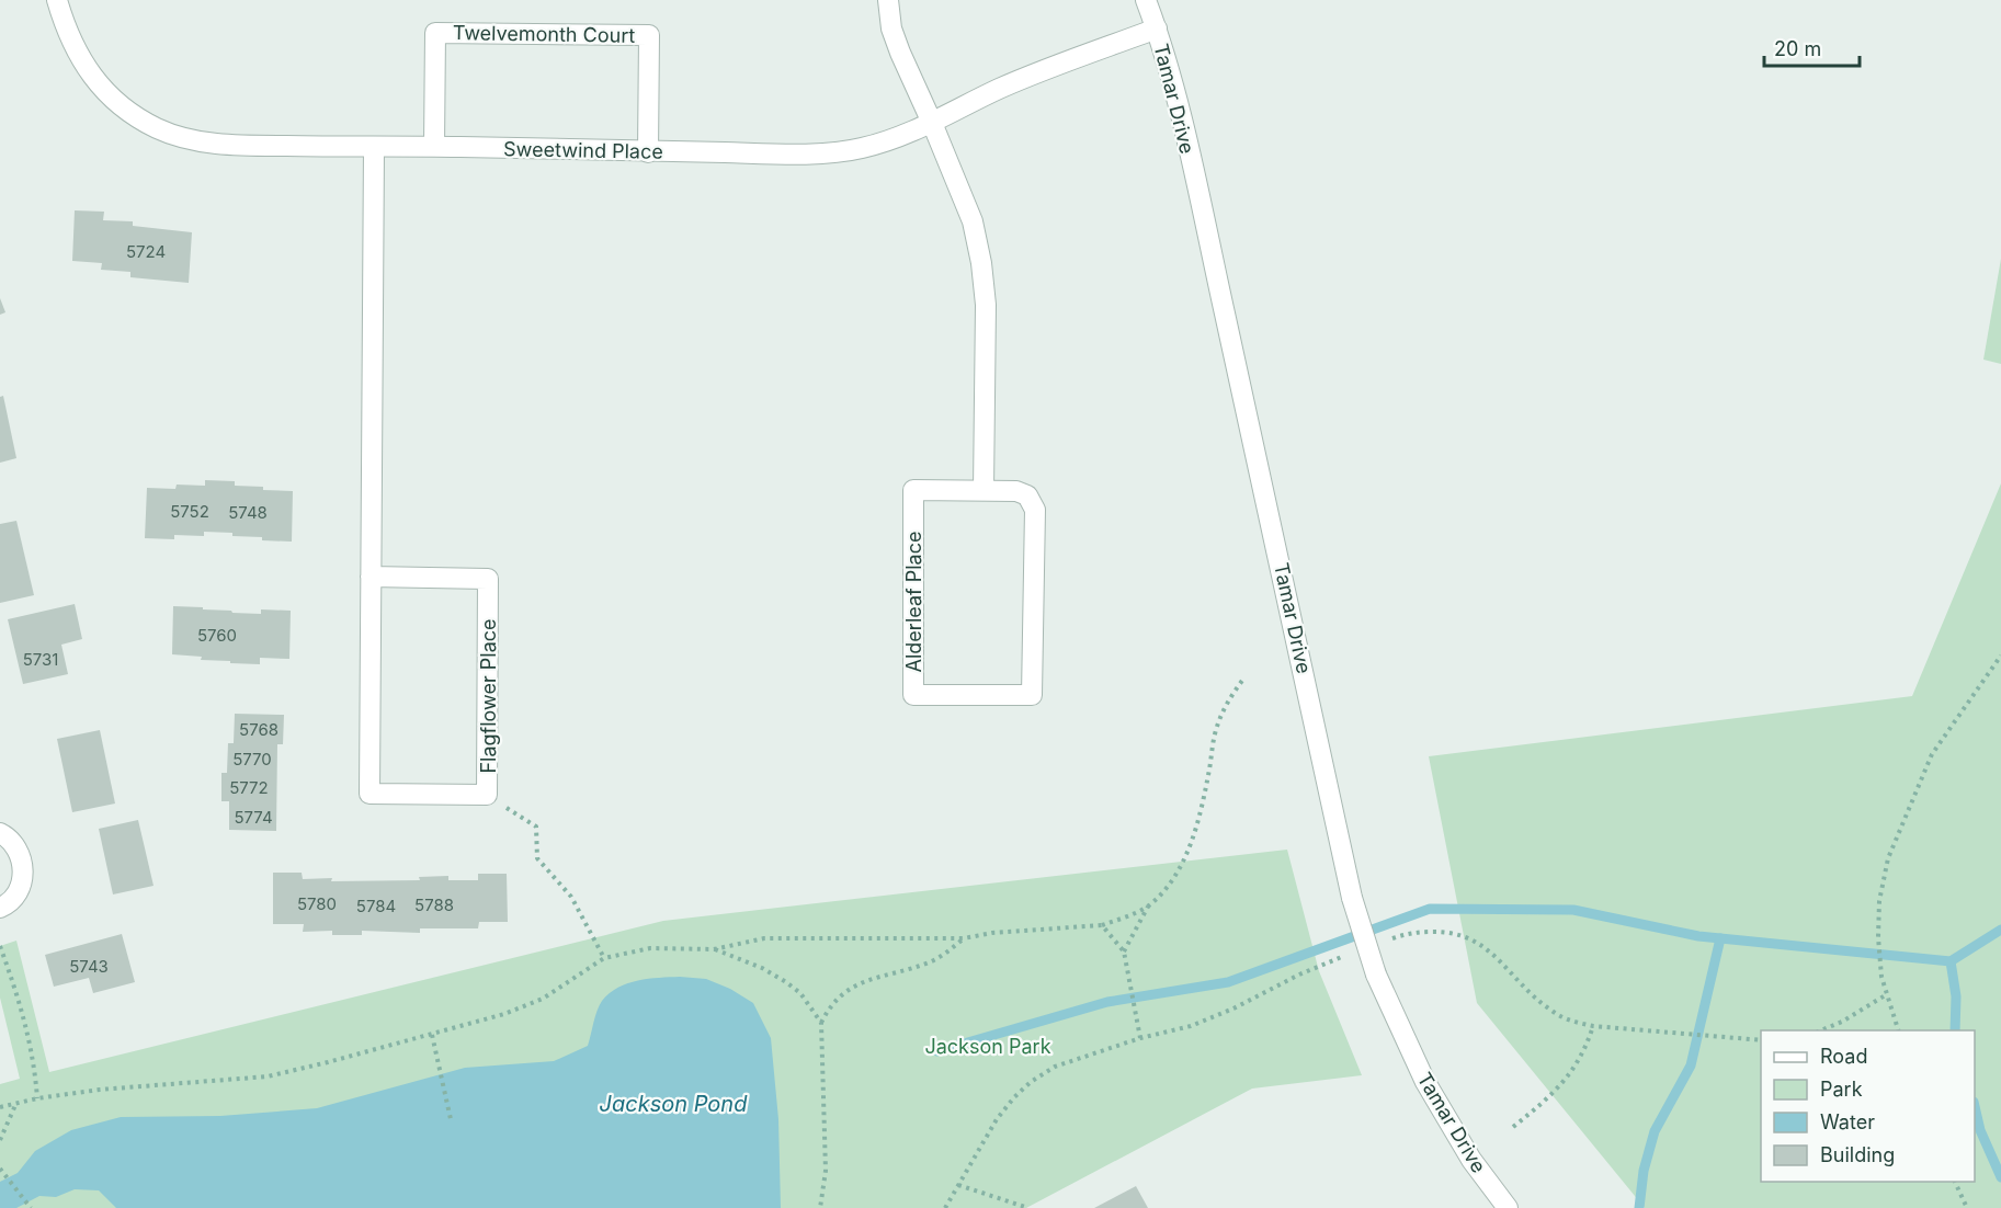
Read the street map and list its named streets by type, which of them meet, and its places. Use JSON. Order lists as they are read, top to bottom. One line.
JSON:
{"streets":{"street":["Twelvemonth Court","Tamar Drive","Sweetwind Place","Alderleaf Place","Flagflower Place"]},"crossings":[["Twelvemonth Court","Sweetwind Place"],["Tamar Drive","Sweetwind Place"],["Sweetwind Place","Flagflower Place"]],"water":["Jackson Pond"],"parks":["Jackson Park"],"house_numbers":["5724","5752","5748","5760","5731","5768","5770","5772","5774","5780","5788","5784","5743"],"legend":["Road","Park","Water","Building"],"scale_bar":"20 m"}
